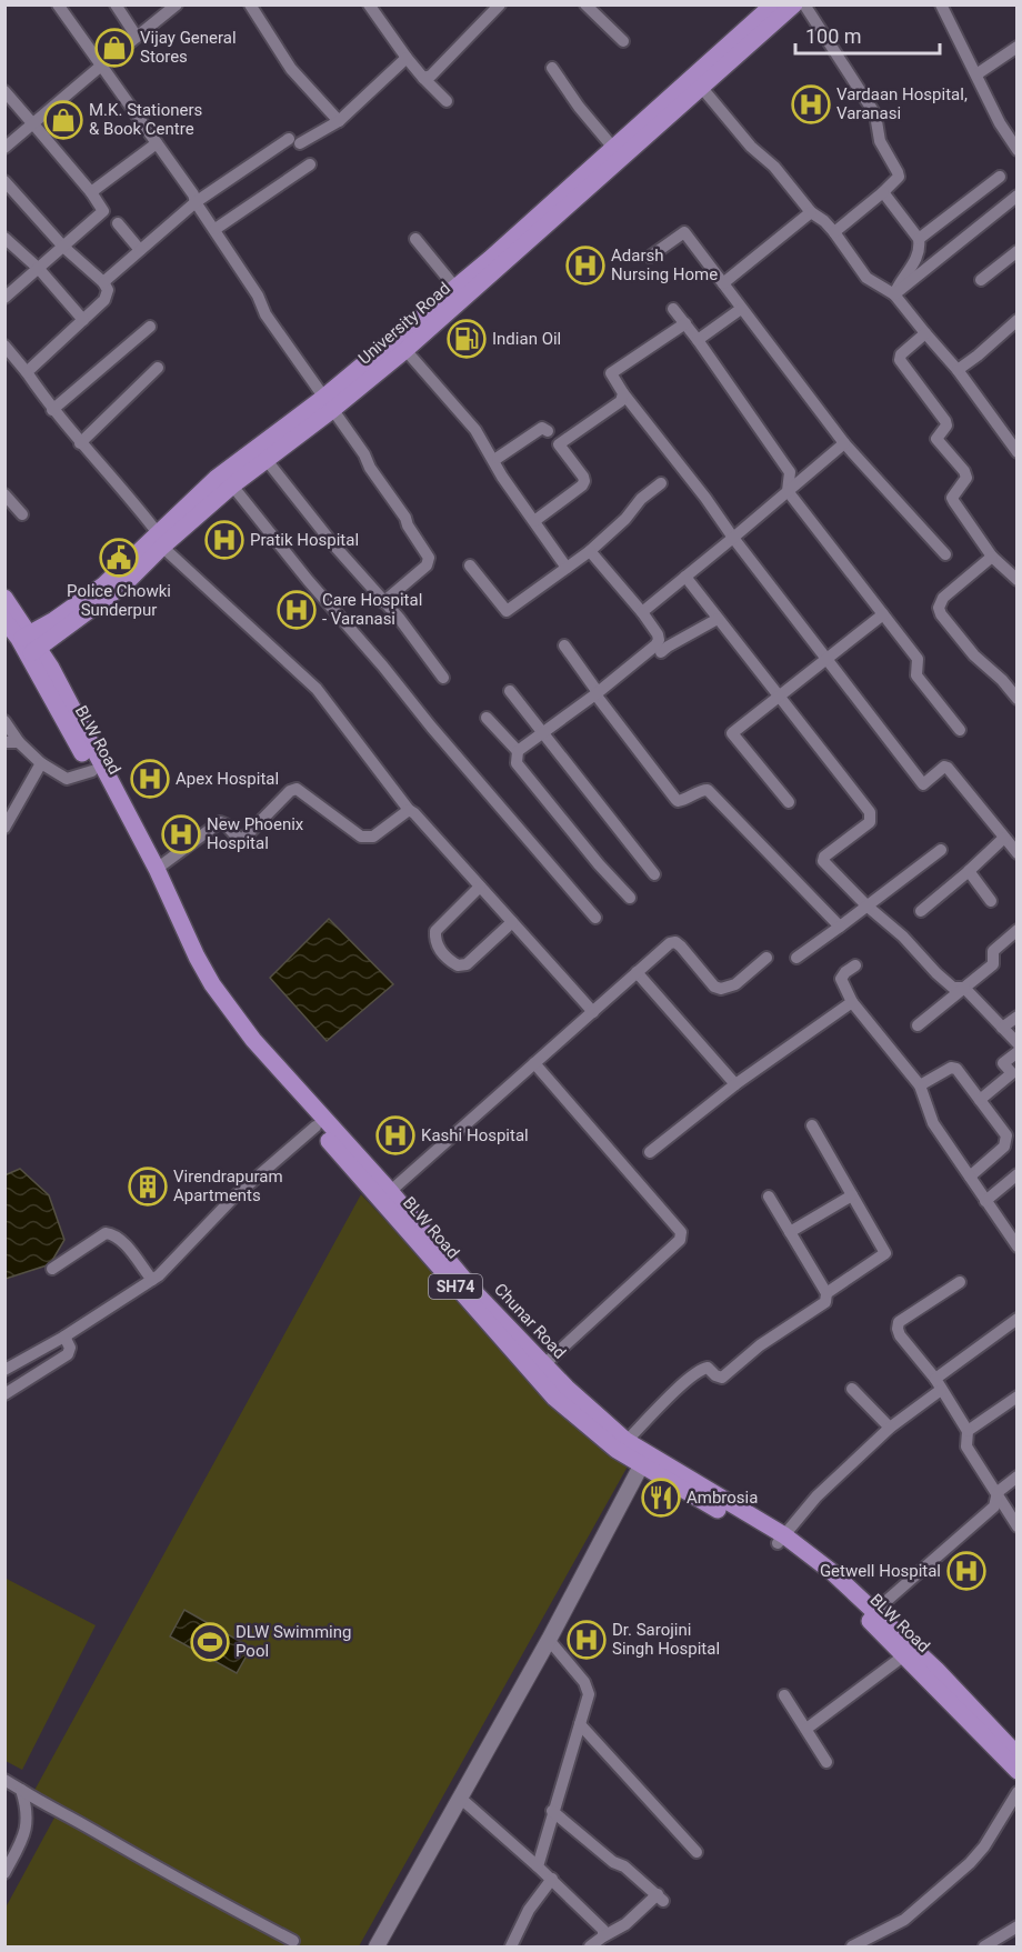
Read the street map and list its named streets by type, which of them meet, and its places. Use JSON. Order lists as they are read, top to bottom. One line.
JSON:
{"streets":{"main road":["University Road","BLW Road","SH74","Chunar Road"]},"crossings":[["University Road","SH74"],["BLW Road","SH74"],["BLW Road","Chunar Road"],["SH74","Chunar Road"]],"places":{"shop":["Vijay General Stores","M.K. Stationers & Book Centre"],"hospital":["Vardaan Hospital, Varanasi","Adarsh Nursing Home","Pratik Hospital","Care Hospital - Varanasi","Apex Hospital","New Phoenix Hospital","Kashi Hospital","Getwell Hospital","Dr. Sarojini Singh Hospital"],"fuel station":["Indian Oil"],"public building":["Police Chowki Sunderpur"],"building":["Virendrapuram Apartments"],"restaurant":["Ambrosia"],"sports":["DLW Swimming Pool"]},"scale_bar":"100 m"}
